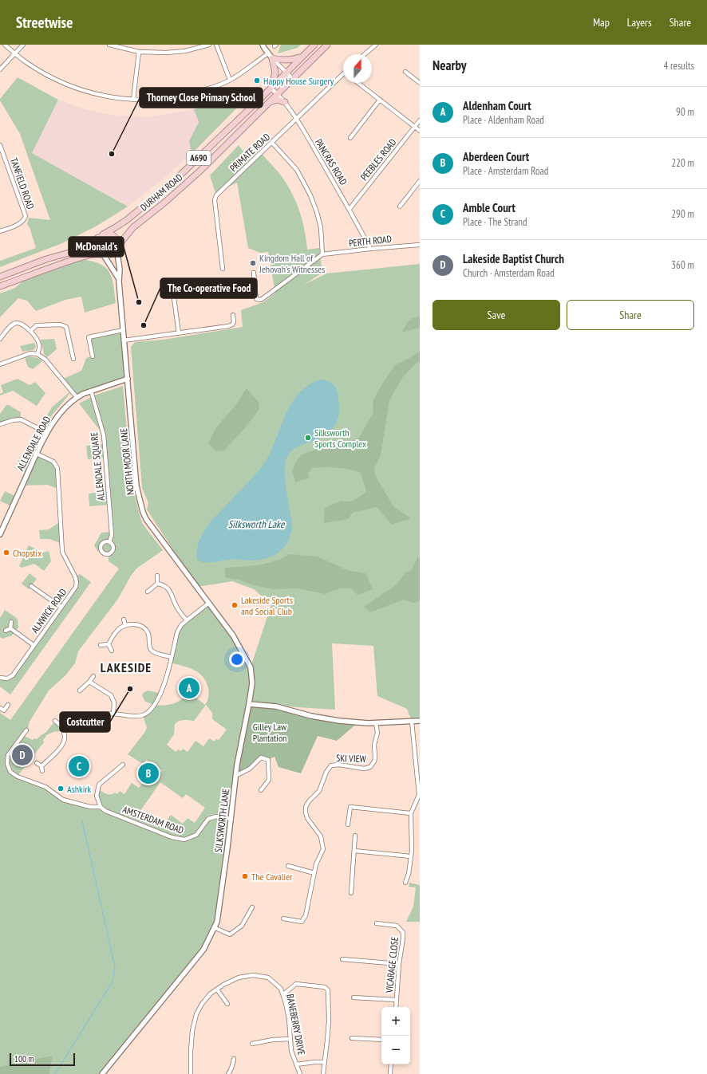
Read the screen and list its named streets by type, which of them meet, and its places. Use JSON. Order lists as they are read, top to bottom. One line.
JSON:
{"streets":{"highway":["A690","DURHAM ROAD"],"street":["PRIMATE ROAD","PEEBLES ROAD","PANCRAS ROAD","TANFIELD ROAD","PERTH ROAD","ALLENDALE ROAD","NORTH MOOR LANE","ALLENDALE SQUARE","ALNWICK ROAD","SKI VIEW","AMSTERDAM ROAD","SILKSWORTH LANE","VICARAGE CLOSE","BANEBERRY DRIVE"]},"crossings":[["PRIMATE ROAD","PANCRAS ROAD"],["PEEBLES ROAD","PANCRAS ROAD"],["PANCRAS ROAD","DURHAM ROAD"],["PANCRAS ROAD","PERTH ROAD"],["DURHAM ROAD","NORTH MOOR LANE"],["ALLENDALE ROAD","NORTH MOOR LANE"],["ALLENDALE ROAD","ALLENDALE SQUARE"],["ALLENDALE ROAD","ALNWICK ROAD"],["NORTH MOOR LANE","SILKSWORTH LANE"],["AMSTERDAM ROAD","SILKSWORTH LANE"]],"districts":["LAKESIDE"],"water":["Silksworth Lake"],"parks":["Gilley Law Plantation"],"places":["Happy House Surgery","Thorney Close Primary School","Kingdom Hall of Jehovah's Witnesses","McDonald's","The Co-operative Food","Silksworth Sports Complex","Chopstix","Lakeside Sports and Social Club","Costcutter","Ashkirk","The Cavalier"],"scale_bar":"100 m","north":"top","page":{"header":"Streetwise","nav":["Map","Layers","Share"],"heading":["Nearby","4 results"],"list":[{"mark":"A","name":"Aldenham Court","note":"Place · Aldenham Road","value":"90 m"},{"mark":"B","name":"Aberdeen Court","note":"Place · Amsterdam Road","value":"220 m"},{"mark":"C","name":"Amble Court","note":"Place · The Strand","value":"290 m"},{"mark":"D","name":"Lakeside Baptist Church","note":"Church · Amsterdam Road","value":"360 m"}],"buttons":["Save","Share"],"pins":["A","D","C","B"],"map_buttons":["+","−"],"scale":"100 m"}}
